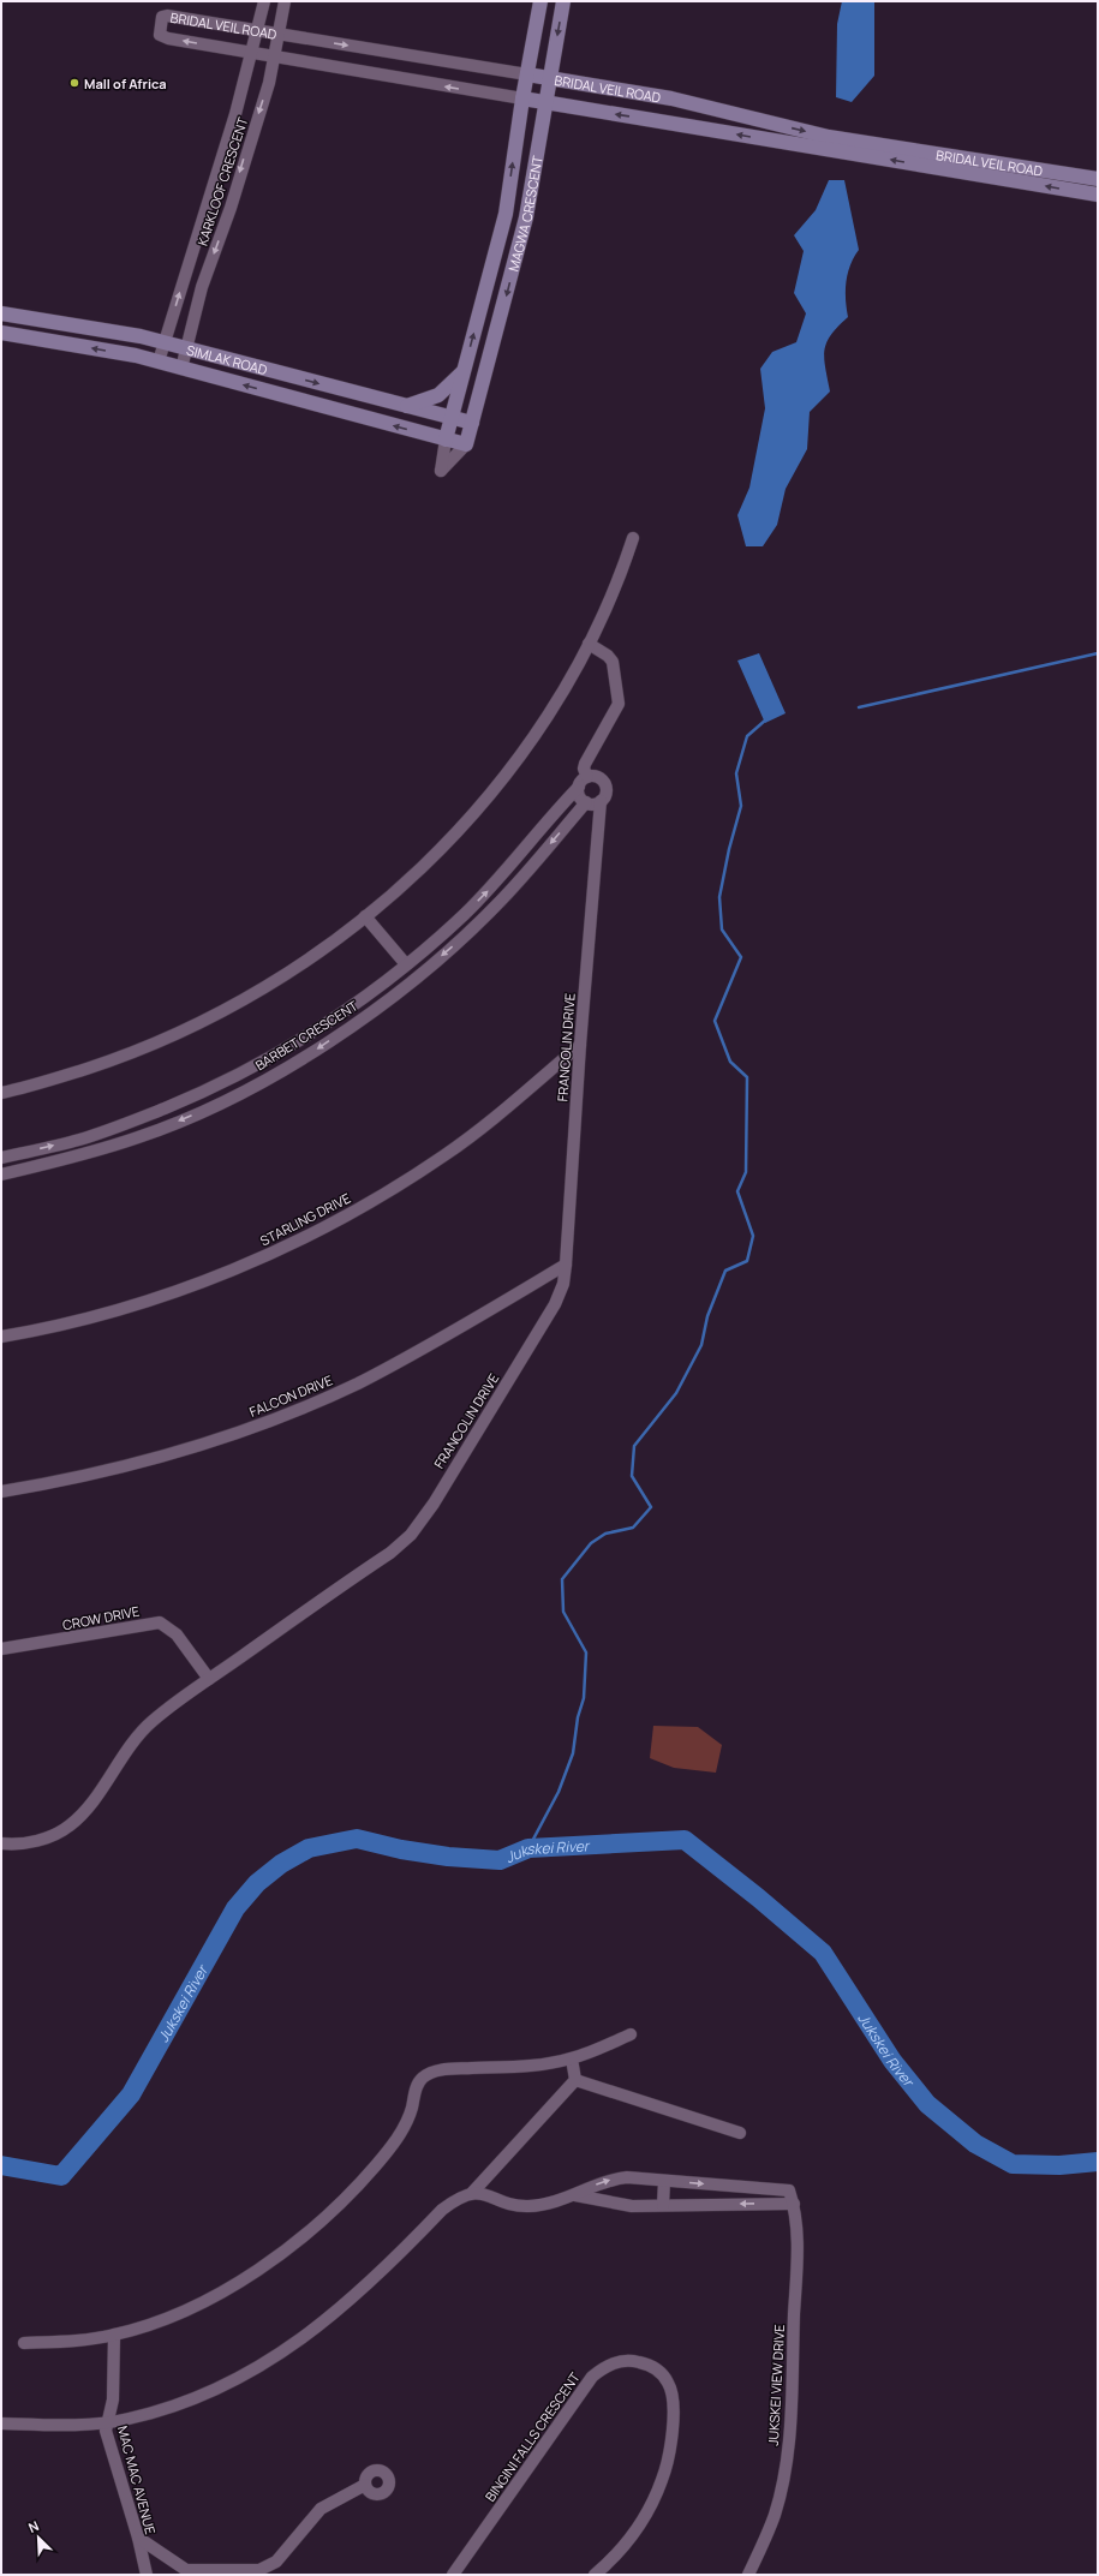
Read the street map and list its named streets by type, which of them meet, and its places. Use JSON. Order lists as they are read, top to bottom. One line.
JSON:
{"streets":{"street":["BRIDAL VEIL ROAD","KARKLOOF CRESCENT","MAGWA CRESCENT","SIMLAK ROAD","BARBET CRESCENT","FRANCOLIN DRIVE","STARLING DRIVE","FALCON DRIVE","CROW DRIVE","JUKSKEI VIEW DRIVE","BINGINI FALLS CRESCENT","MAC MAC AVENUE"]},"crossings":[["BRIDAL VEIL ROAD","KARKLOOF CRESCENT"],["BRIDAL VEIL ROAD","MAGWA CRESCENT"],["KARKLOOF CRESCENT","SIMLAK ROAD"],["MAGWA CRESCENT","SIMLAK ROAD"],["BARBET CRESCENT","FRANCOLIN DRIVE"],["FRANCOLIN DRIVE","STARLING DRIVE"],["FRANCOLIN DRIVE","FALCON DRIVE"],["FRANCOLIN DRIVE","CROW DRIVE"]],"water":["Jukskei River"],"places":["Mall of Africa"],"north":"top left"}
